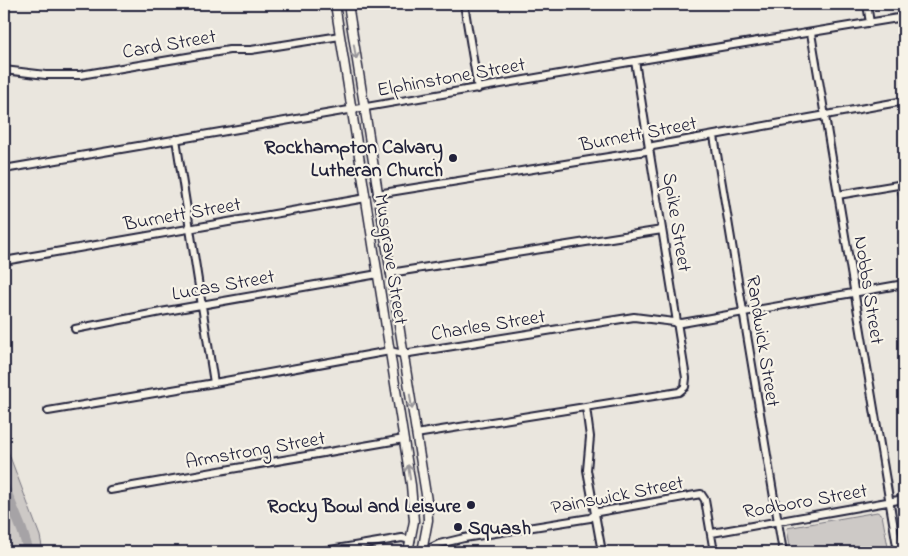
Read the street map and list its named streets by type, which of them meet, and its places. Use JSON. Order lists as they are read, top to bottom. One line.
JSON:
{"streets":{"main road":["Musgrave Street"],"street":["Card Street","Elphinstone Street","Burnett Street","Spike Street","Lucas Street","Nobbs Street","Charles Street","Randwick Street","Armstrong Street","Painswick Street","Rodboro Street"]},"crossings":[["Card Street","Musgrave Street"],["Elphinstone Street","Spike Street"],["Elphinstone Street","Musgrave Street"],["Elphinstone Street","Nobbs Street"],["Burnett Street","Spike Street"],["Burnett Street","Musgrave Street"],["Burnett Street","Nobbs Street"],["Burnett Street","Randwick Street"],["Spike Street","Charles Street"],["Musgrave Street","Lucas Street"],["Musgrave Street","Charles Street"],["Musgrave Street","Armstrong Street"],["Musgrave Street","Painswick Street"],["Nobbs Street","Charles Street"],["Nobbs Street","Rodboro Street"],["Charles Street","Randwick Street"],["Randwick Street","Rodboro Street"],["Painswick Street","Rodboro Street"]],"places":["Rockhampton Calvary Lutheran Church","Rocky Bowl and Leisure","Squash"]}
